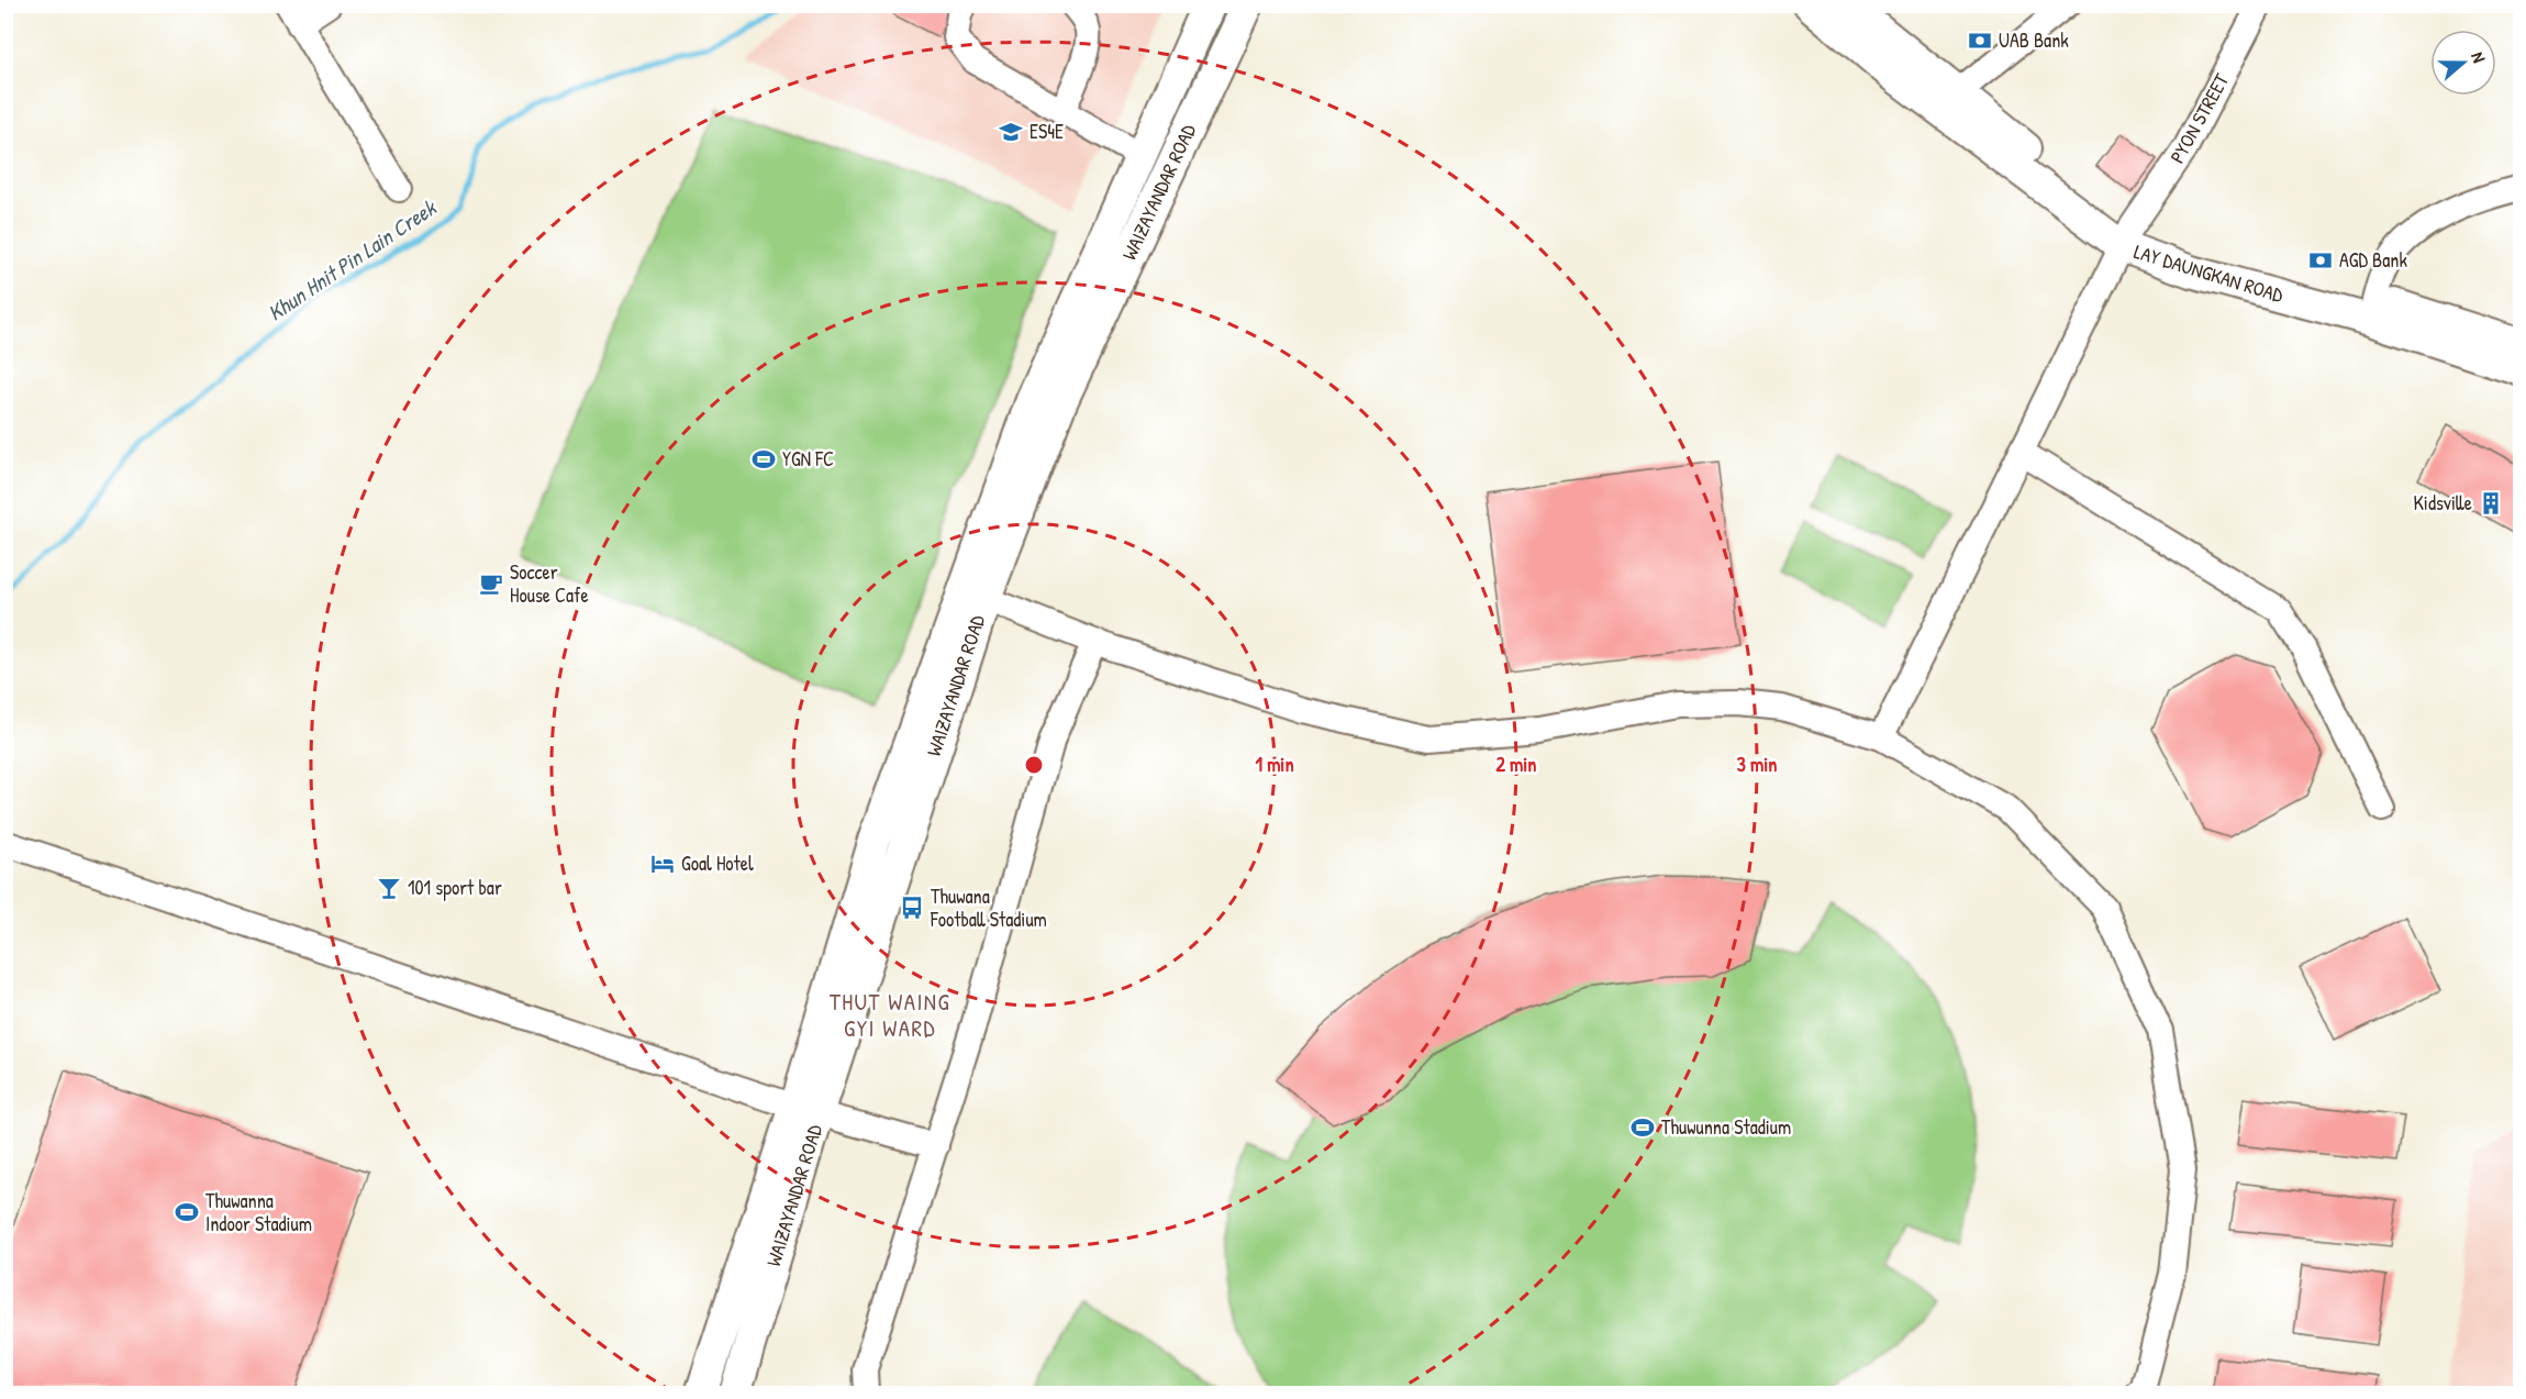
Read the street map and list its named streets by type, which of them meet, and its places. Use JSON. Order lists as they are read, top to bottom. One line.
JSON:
{"streets":{"main road":["WAIZAYANDAR ROAD","LAY DAUNGKAN ROAD"],"street":["PYON STREET"]},"crossings":[["PYON STREET","LAY DAUNGKAN ROAD"]],"districts":["THUT WAING GYI WARD"],"water":["Khun Hnit Pin Lain Creek"],"places":{"bank":["UAB Bank","AGD Bank"],"school or university":["ES4E"],"sports":["YGN FC","Thuwunna Stadium","Thuwanna Indoor Stadium"],"building":["Kidsville"],"cafe":["Soccer House Cafe"],"hotel":["Goal Hotel"],"bar":["101 sport bar"],"bus stop":["Thuwana Football Stadium"]},"north":"right","rings":["1 min","2 min","3 min"]}
